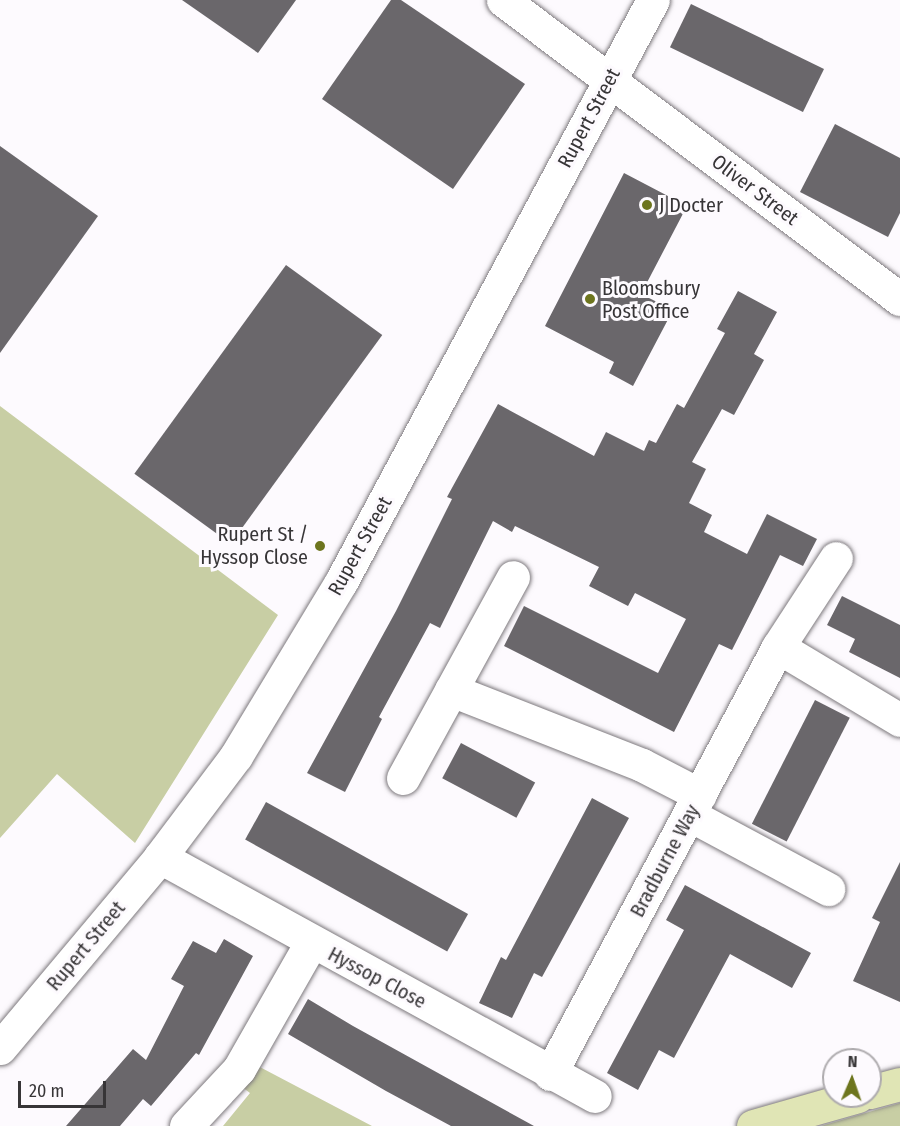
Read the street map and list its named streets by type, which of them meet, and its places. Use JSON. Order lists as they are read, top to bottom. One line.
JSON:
{"streets":{"street":["Rupert Street","Oliver Street","Bradburne Way","Hyssop Close"]},"crossings":[["Rupert Street","Oliver Street"],["Rupert Street","Hyssop Close"],["Bradburne Way","Hyssop Close"]],"places":["J Docter","Bloomsbury Post Office","Rupert St / Hyssop Close"],"scale_bar":"20 m","north":"top"}
